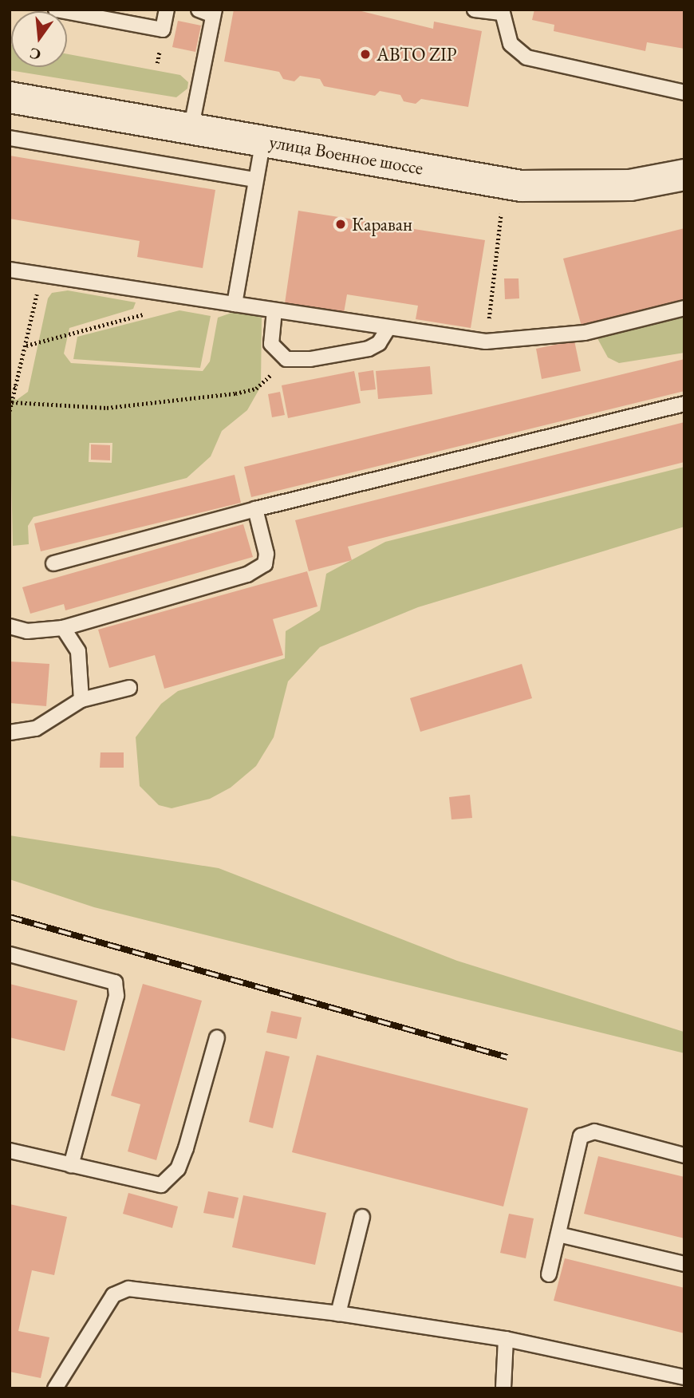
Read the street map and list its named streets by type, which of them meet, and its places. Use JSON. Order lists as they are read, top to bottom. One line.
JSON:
{"streets":{"main road":["улица Военное шоссе"]},"places":["АВТО ZIP","Караван"],"north":"bottom"}
